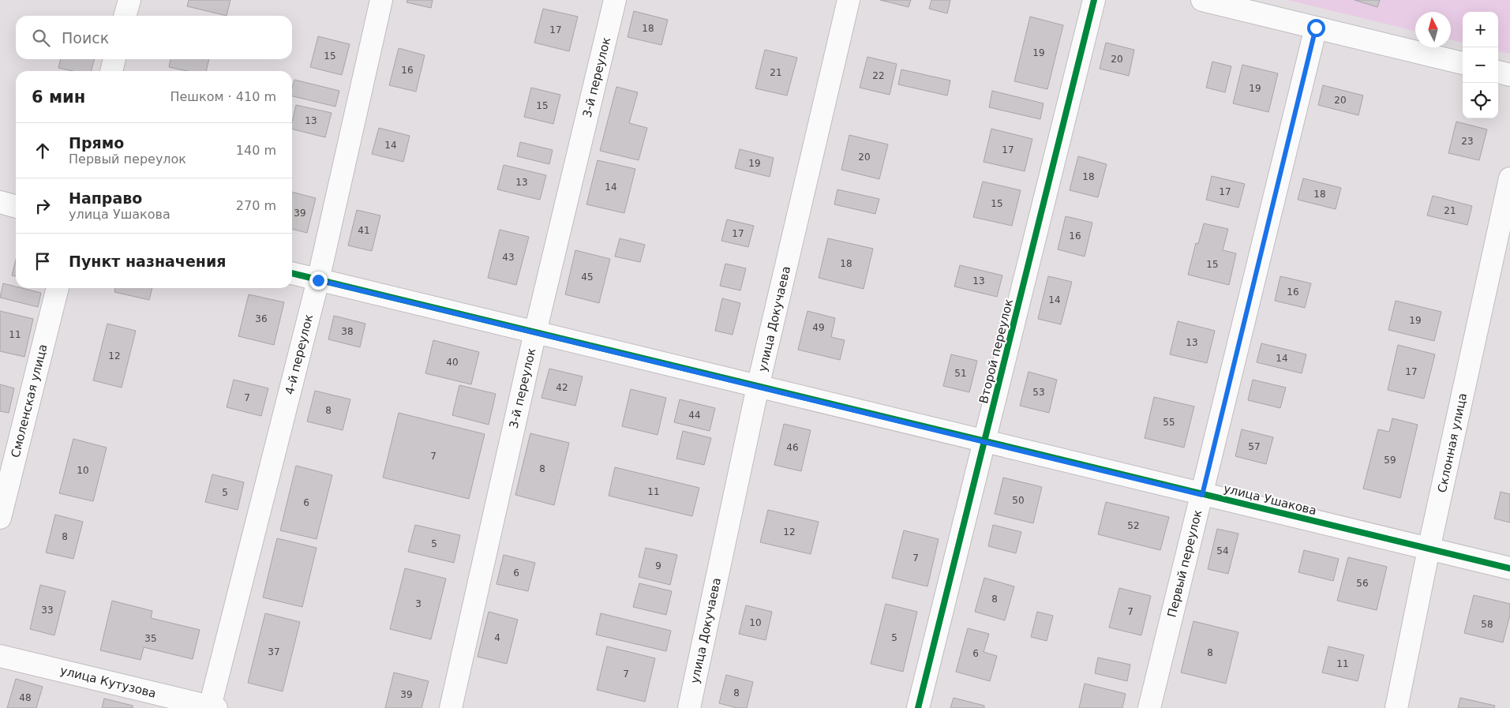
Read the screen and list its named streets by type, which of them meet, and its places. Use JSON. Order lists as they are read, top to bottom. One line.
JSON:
{"streets":{"street":["3-й переулок","улица Докучаева","Второй переулок","4-й переулок","Смоленская улица","Склонная улица","улица Ушакова","Первый переулок","улица Кутузова"]},"crossings":[["3-й переулок","улица Ушакова"],["улица Докучаева","улица Ушакова"],["Второй переулок","улица Ушакова"],["4-й переулок","улица Ушакова"],["4-й переулок","улица Кутузова"],["Склонная улица","улица Ушакова"],["улица Ушакова","Первый переулок"]],"house_numbers":["18","17","19","15","20","16","21","22","19","20","15","13","23","14","17","20","19","18","13","14","17","18","15","21","39","41","17","16","43","18","15","45","13","16","14","36","19","49","38","11","13","12","14","40","17","51","42","53","7","8","44","55","57","46","7","59","8","10","11","5","50","6","52","12","8","5","54","7","9","6","56","8","3","33","7","10","58","4","5","35","37","8","6","11","7","8","39","48"],"north":"top","page":{"map_buttons":["+","−"],"search":"Поиск","heading":["6 мин","Пешком · 410 m"],"list":[["Прямо","Первый переулок","140 m"],["Направо","улица Ушакова","270 m"],"Пункт назначения"]}}
